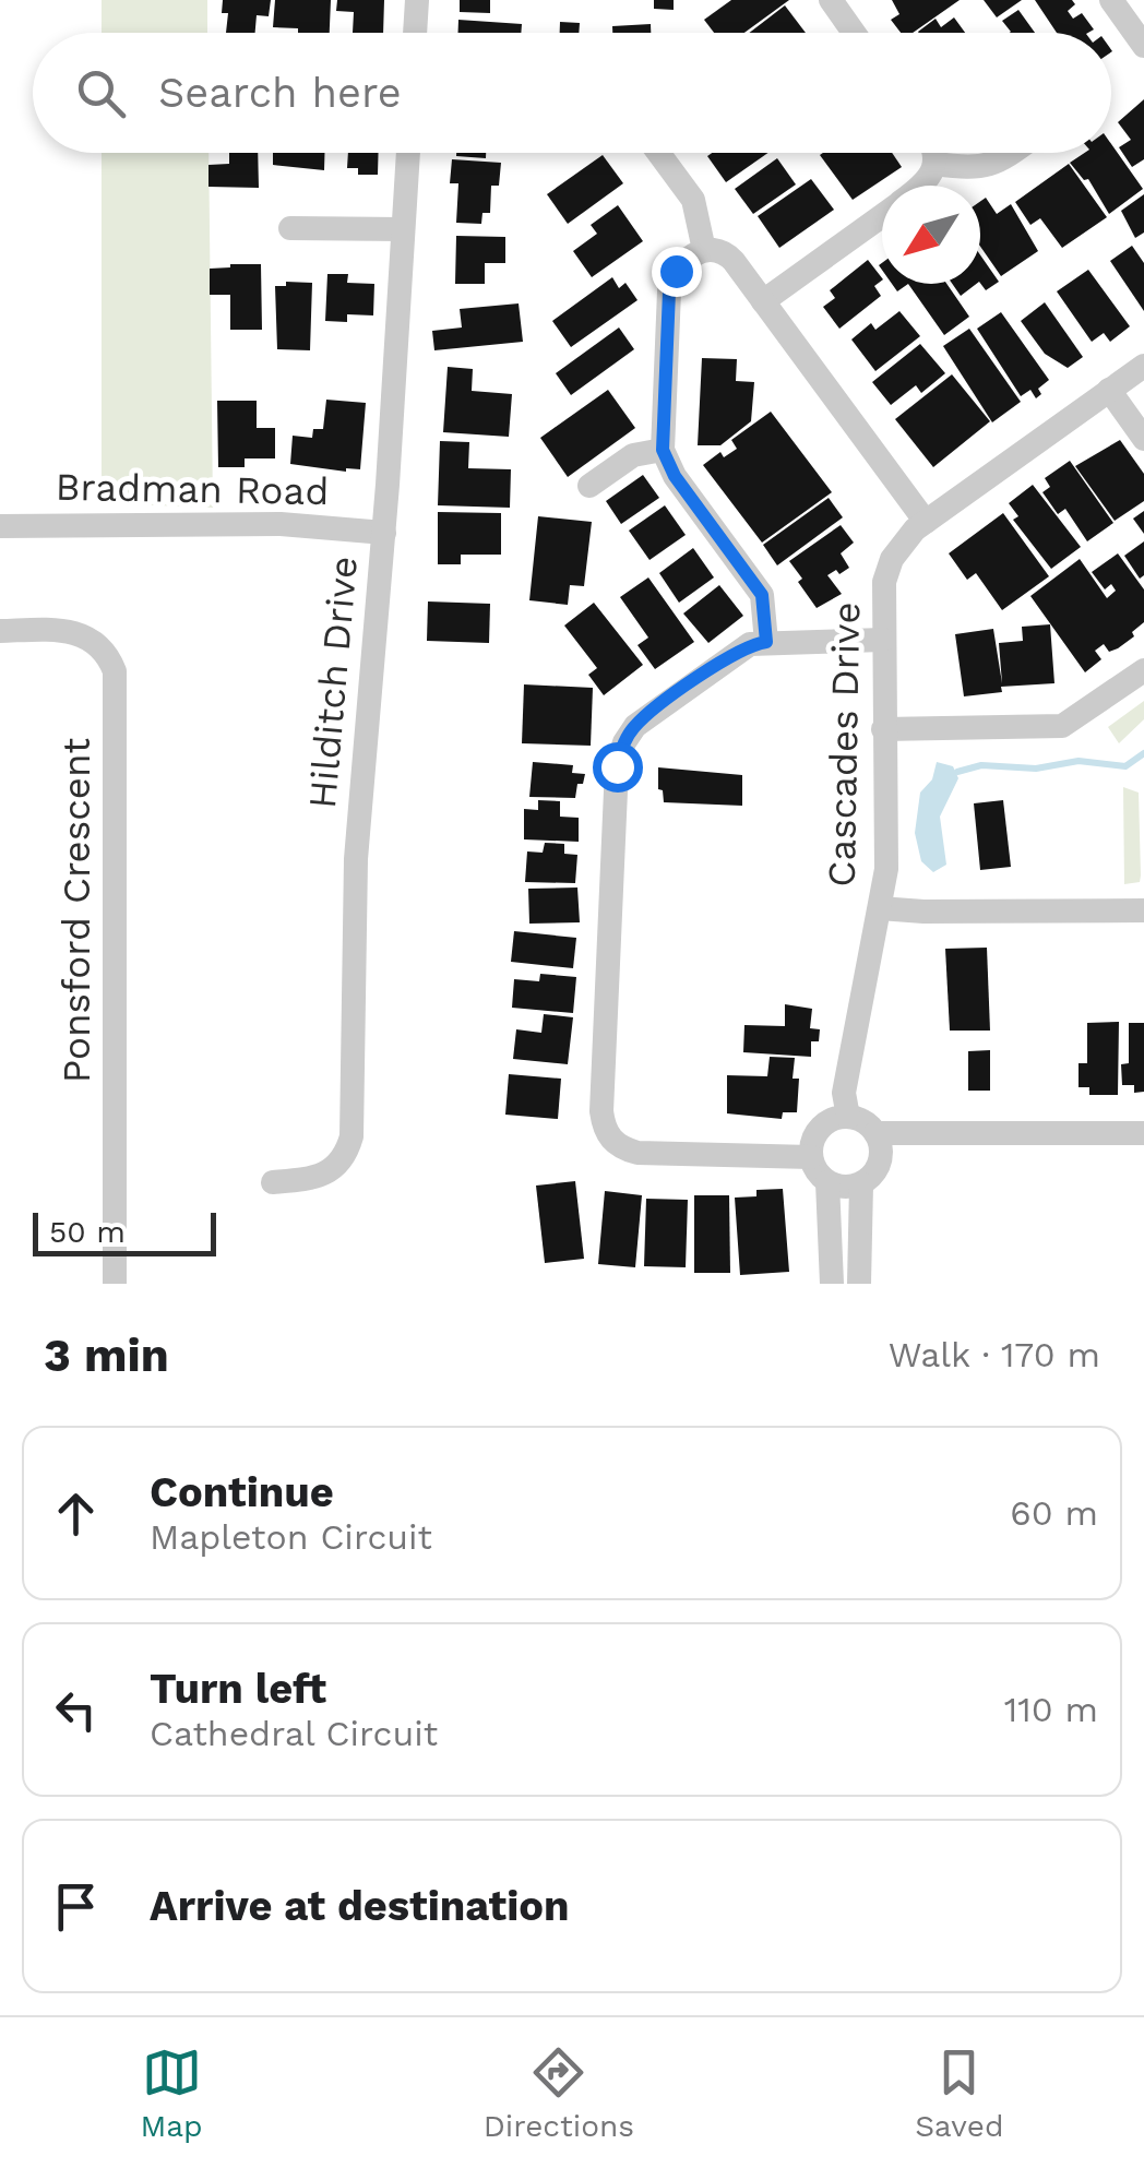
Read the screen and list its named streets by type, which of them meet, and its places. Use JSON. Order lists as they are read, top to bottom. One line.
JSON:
{"streets":{"street":["Bradman Road","Hilditch Drive","Cascades Drive","Ponsford Crescent"]},"crossings":[["Bradman Road","Hilditch Drive"]],"scale_bar":"50 m","north":"bottom left","page":{"search":"Search here","scale":"50 m","heading":["3 min","Walk · 170 m"],"list":[["Continue","Mapleton Circuit","60 m"],["Turn left","Cathedral Circuit","110 m"],"Arrive at destination"],"nav":["Map","Directions","Saved"]}}
